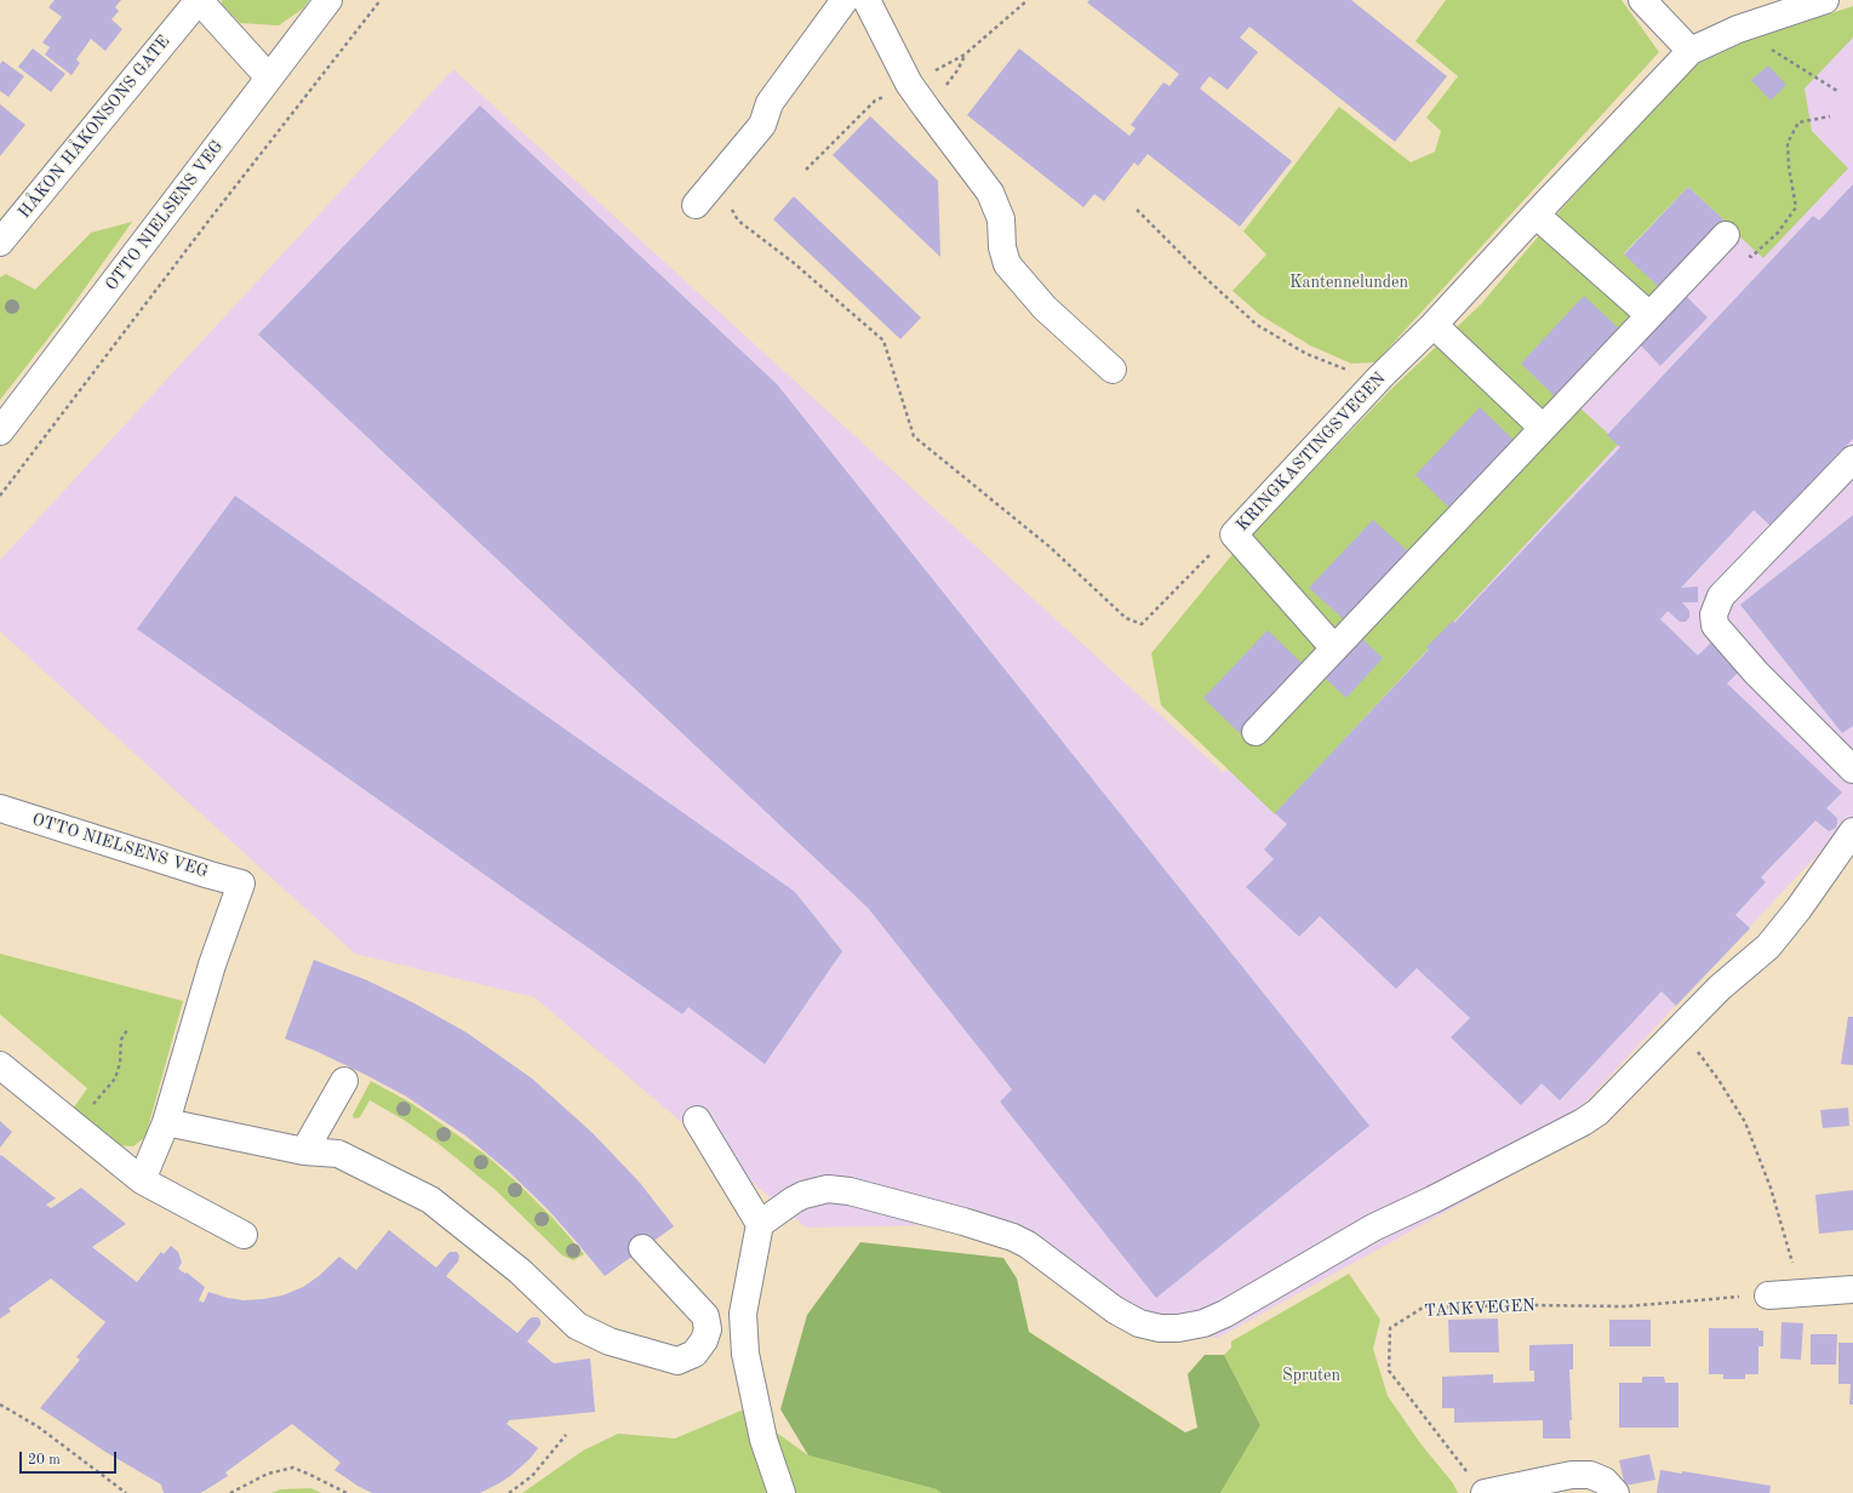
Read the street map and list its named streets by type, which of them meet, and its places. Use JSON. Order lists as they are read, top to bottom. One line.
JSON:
{"streets":{"street":["HÅKON HÅKONSONS GATE","OTTO NIELSENS VEG","KRINGKASTINGSVEGEN"],"path":["TANKVEGEN"]},"crossings":[["HÅKON HÅKONSONS GATE","OTTO NIELSENS VEG"]],"parks":["Kantennelunden","Spruten"],"scale_bar":"20 m"}
